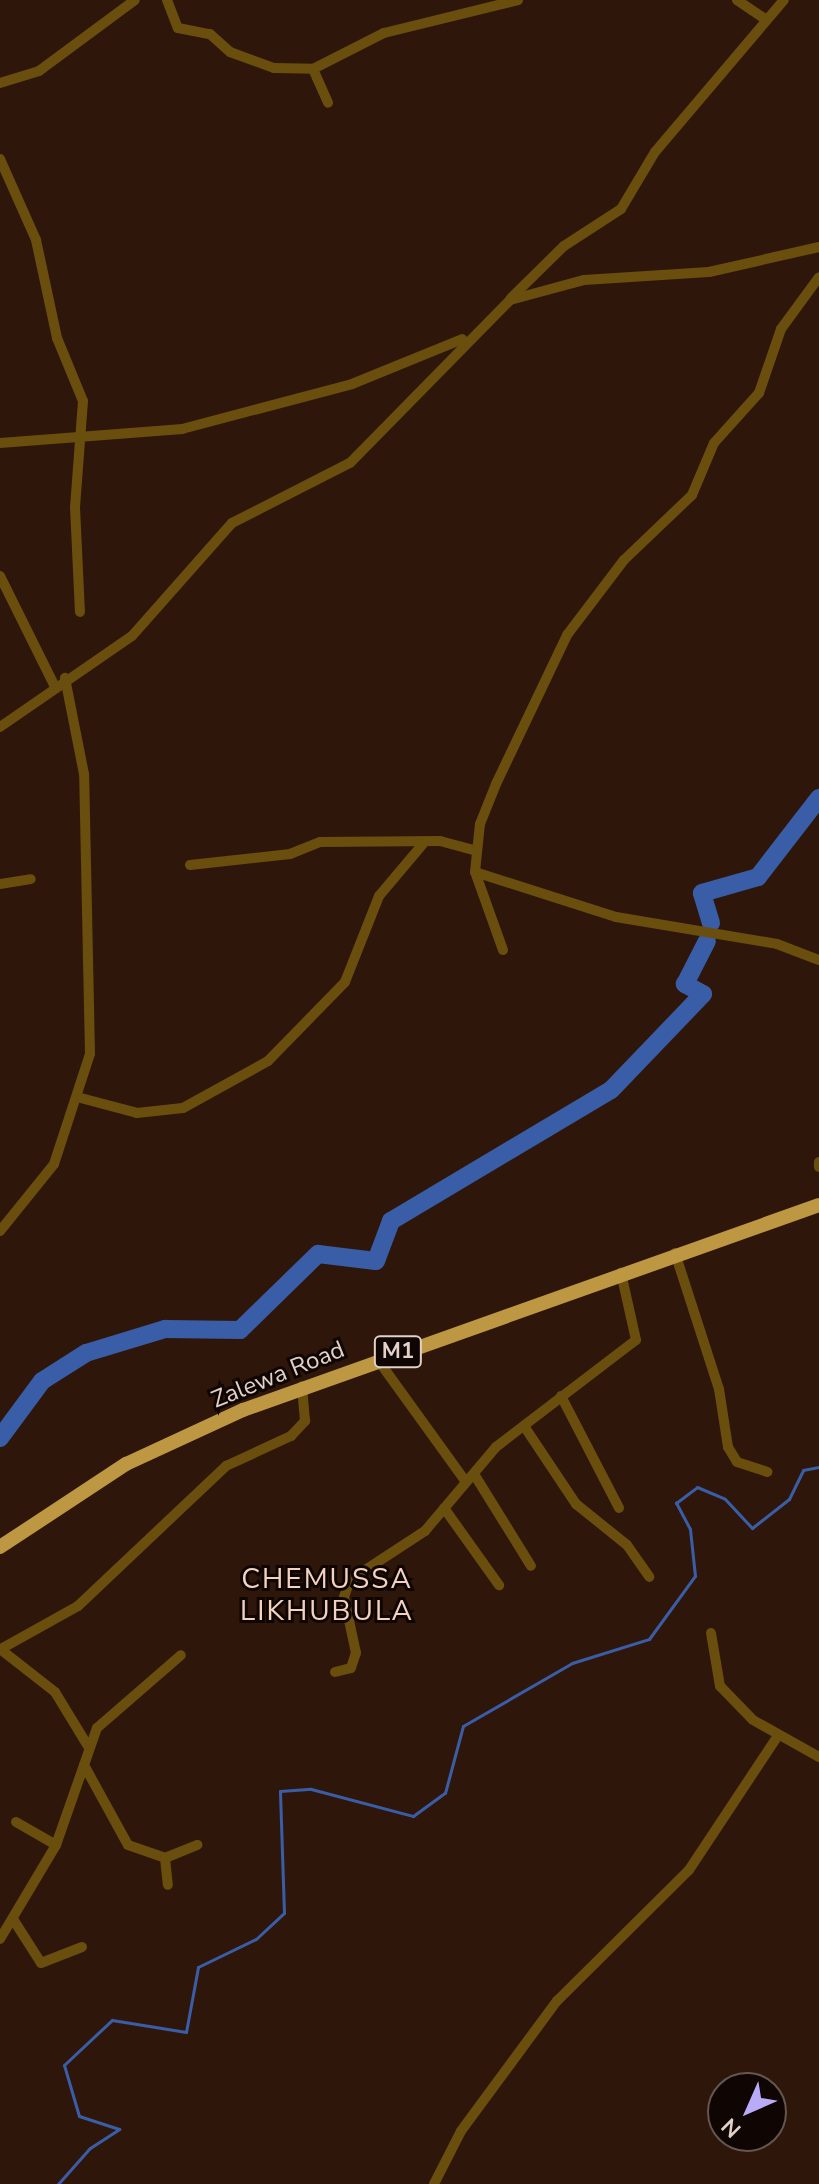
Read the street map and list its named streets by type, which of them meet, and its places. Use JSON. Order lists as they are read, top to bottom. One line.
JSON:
{"streets":{"highway":["M1","Zalewa Road"]},"districts":["CHEMUSSA LIKHUBULA"],"north":"bottom left"}
